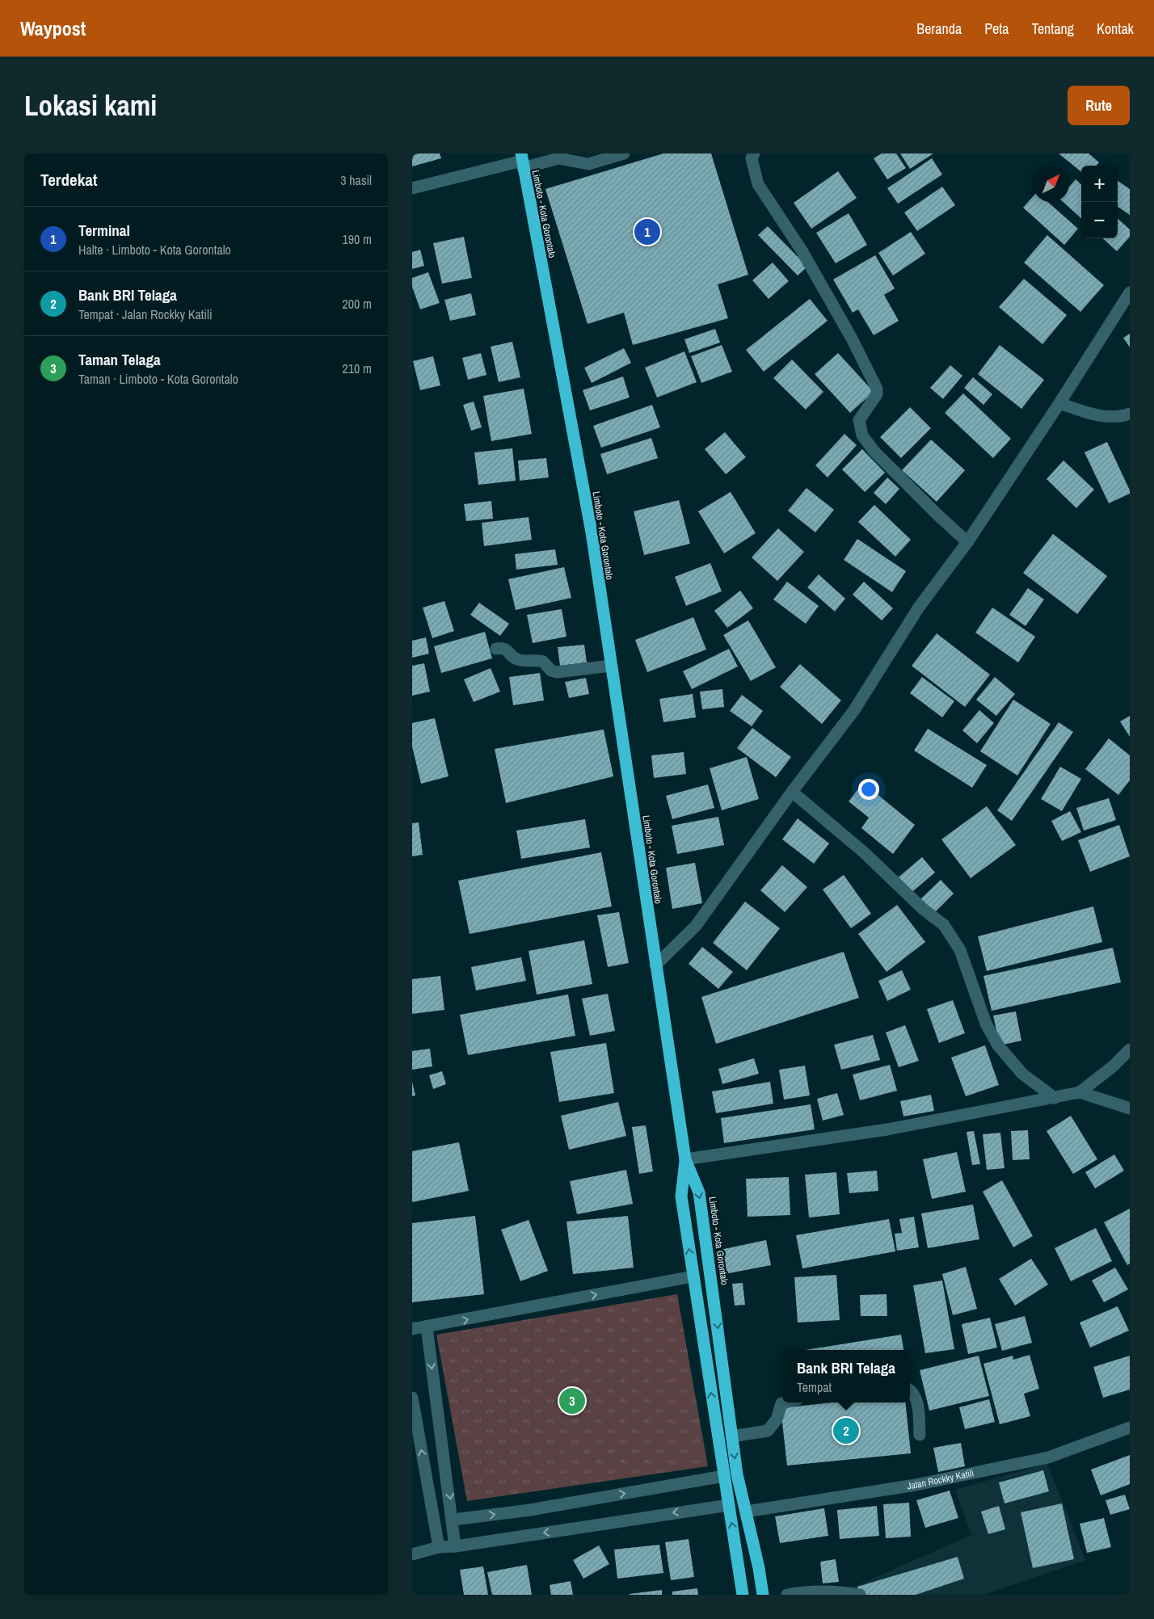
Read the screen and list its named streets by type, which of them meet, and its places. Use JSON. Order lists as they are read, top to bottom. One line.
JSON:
{"streets":{"highway":["Limboto - Kota Gorontalo"],"street":["Jalan Rockky Katili"]},"crossings":[["Limboto - Kota Gorontalo","Jalan Rockky Katili"]],"north":"top right","page":{"header":"Waypost","nav":["Beranda","Peta","Tentang","Kontak"],"buttons":"Rute","title":"Lokasi kami","heading":["Terdekat","3 hasil"],"map_buttons":["+","−"],"list":[{"mark":"1","name":"Terminal","note":"Halte · Limboto - Kota Gorontalo","value":"190 m"},{"mark":"2","name":"Bank BRI Telaga","note":"Tempat · Jalan Rockky Katili","value":"200 m"},{"mark":"3","name":"Taman Telaga","note":"Taman · Limboto - Kota Gorontalo","value":"210 m"}],"pins":["1","3","2"],"popup":["Bank BRI Telaga","Tempat"]}}
